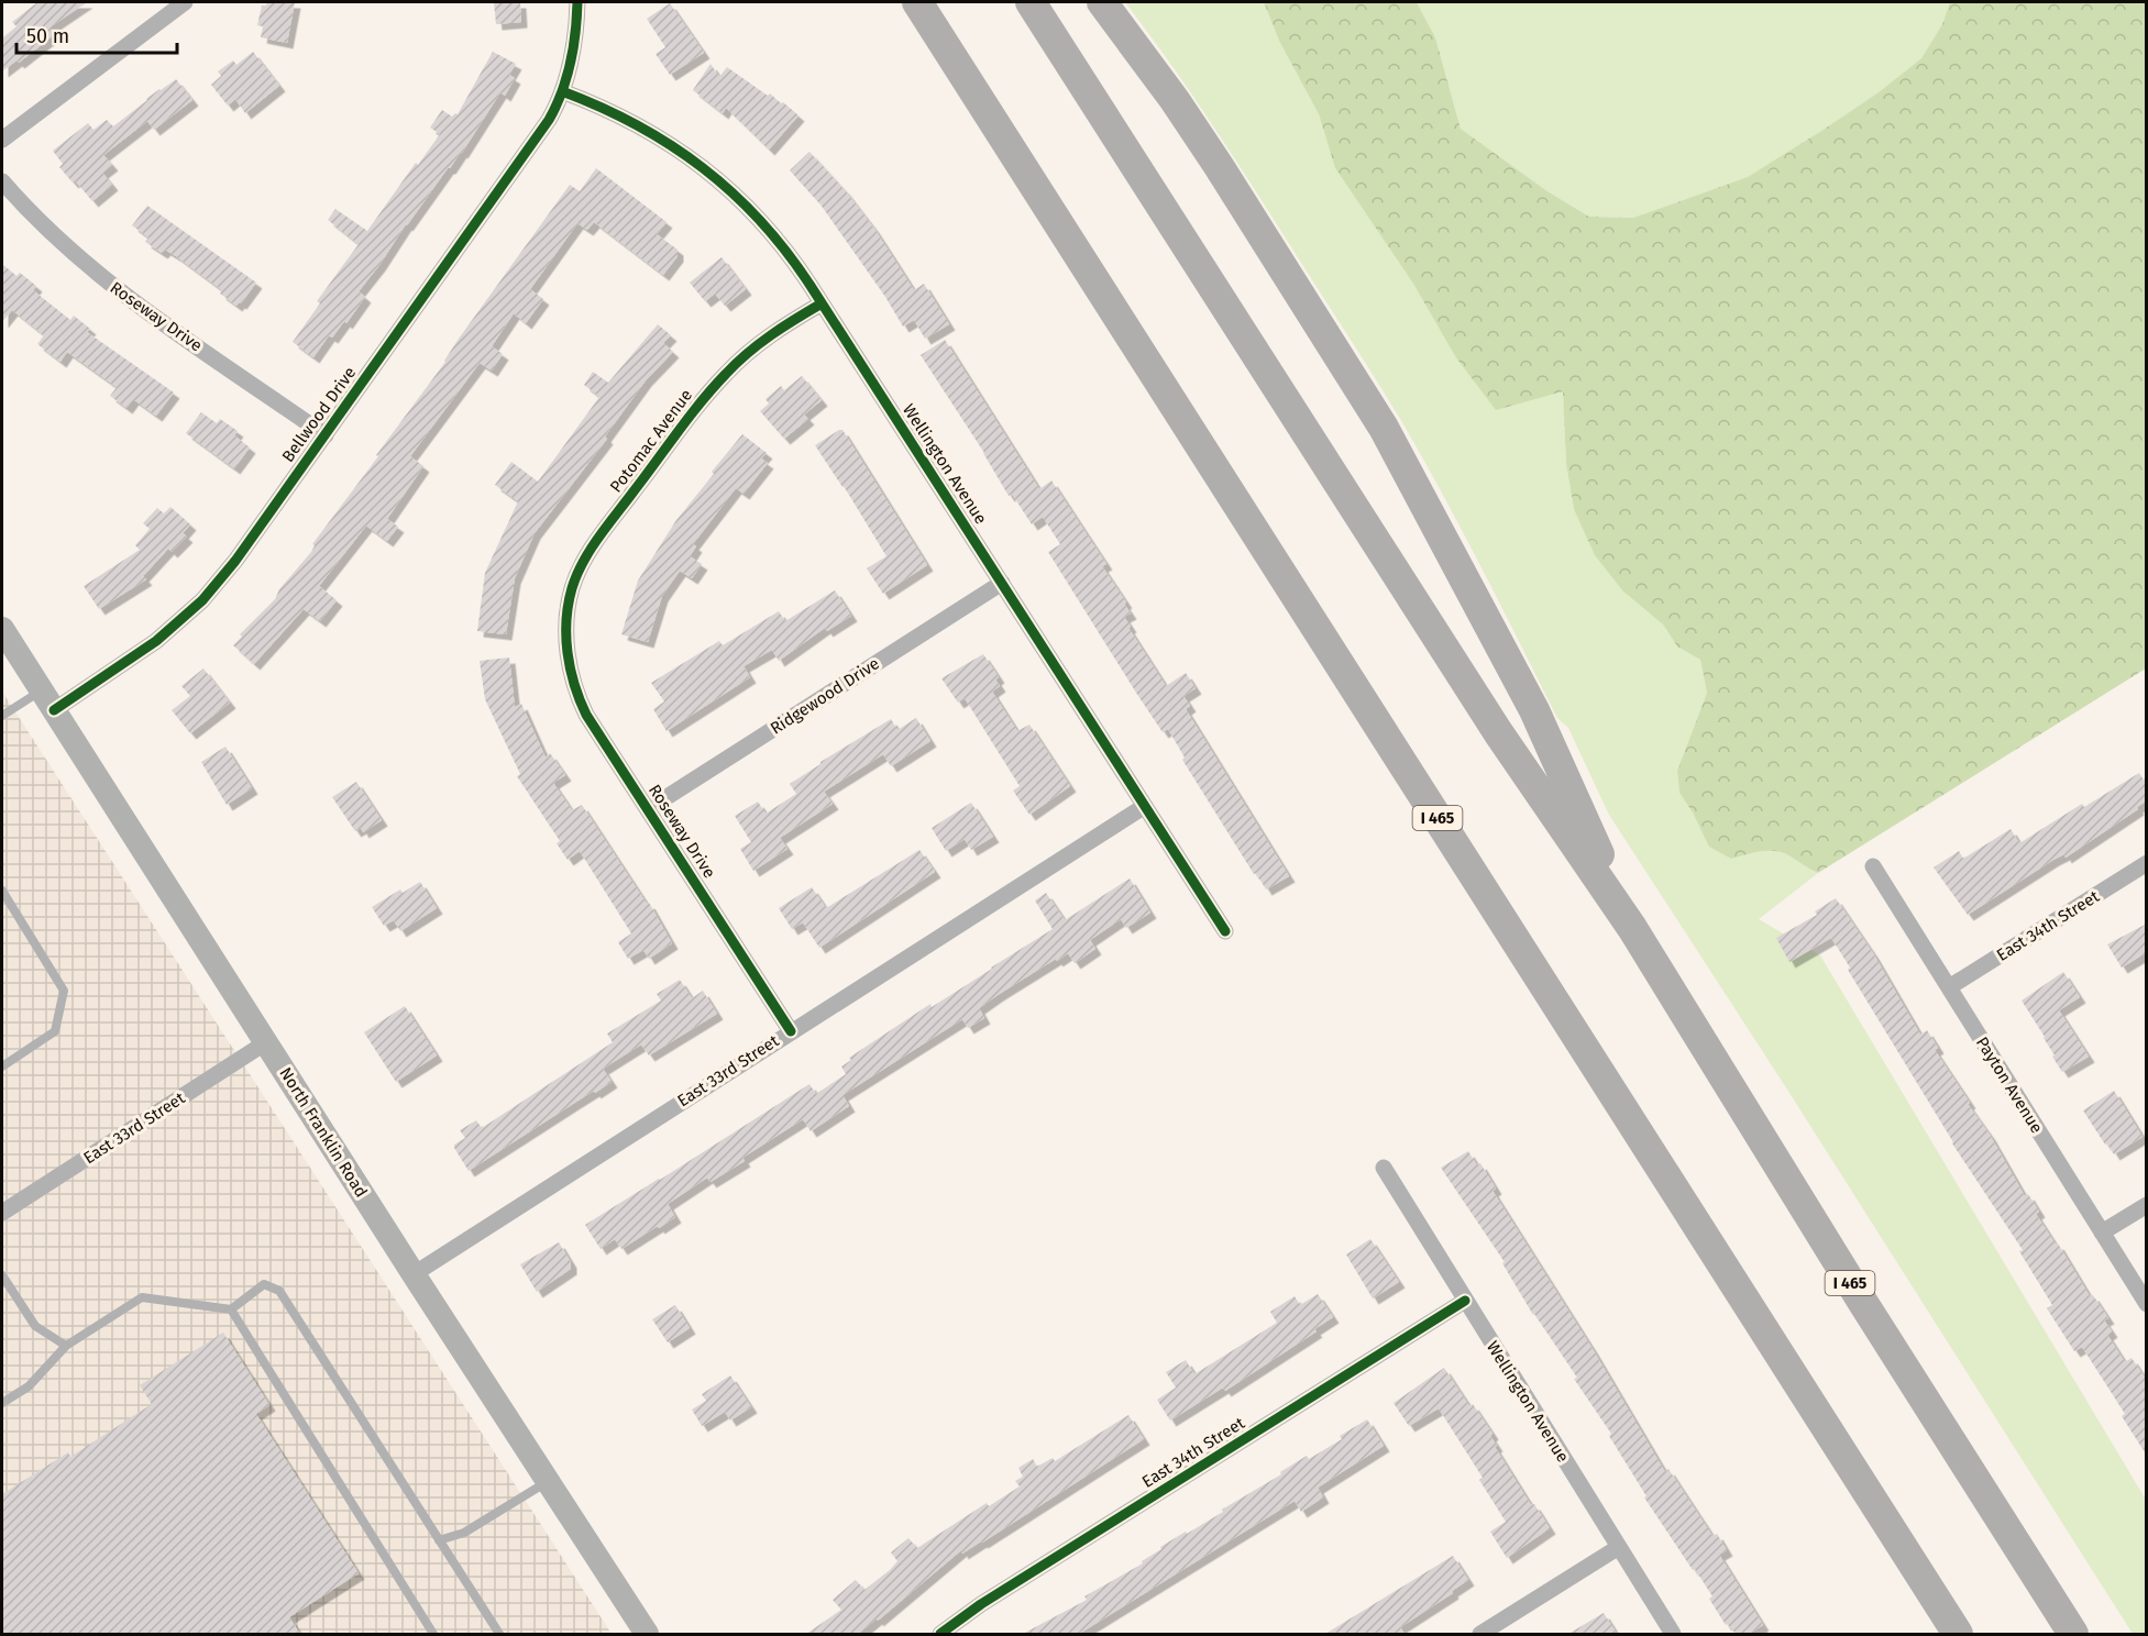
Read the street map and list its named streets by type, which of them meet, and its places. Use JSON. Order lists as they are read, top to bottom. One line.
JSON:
{"streets":{"highway":["I 465"],"main road":["North Franklin Road"],"street":["Roseway Drive","Bellwood Drive","Potomac Avenue","Wellington Avenue","Ridgewood Drive","East 34th Street","East 33rd Street","Payton Avenue"]},"crossings":[["Roseway Drive","Bellwood Drive"],["Roseway Drive","Potomac Avenue"],["Roseway Drive","Ridgewood Drive"],["Roseway Drive","East 33rd Street"],["Bellwood Drive","Wellington Avenue"],["Bellwood Drive","North Franklin Road"],["Potomac Avenue","Wellington Avenue"],["Wellington Avenue","Ridgewood Drive"],["Wellington Avenue","East 34th Street"],["Wellington Avenue","East 33rd Street"],["East 34th Street","Payton Avenue"],["East 33rd Street","North Franklin Road"]],"scale_bar":"50 m"}
